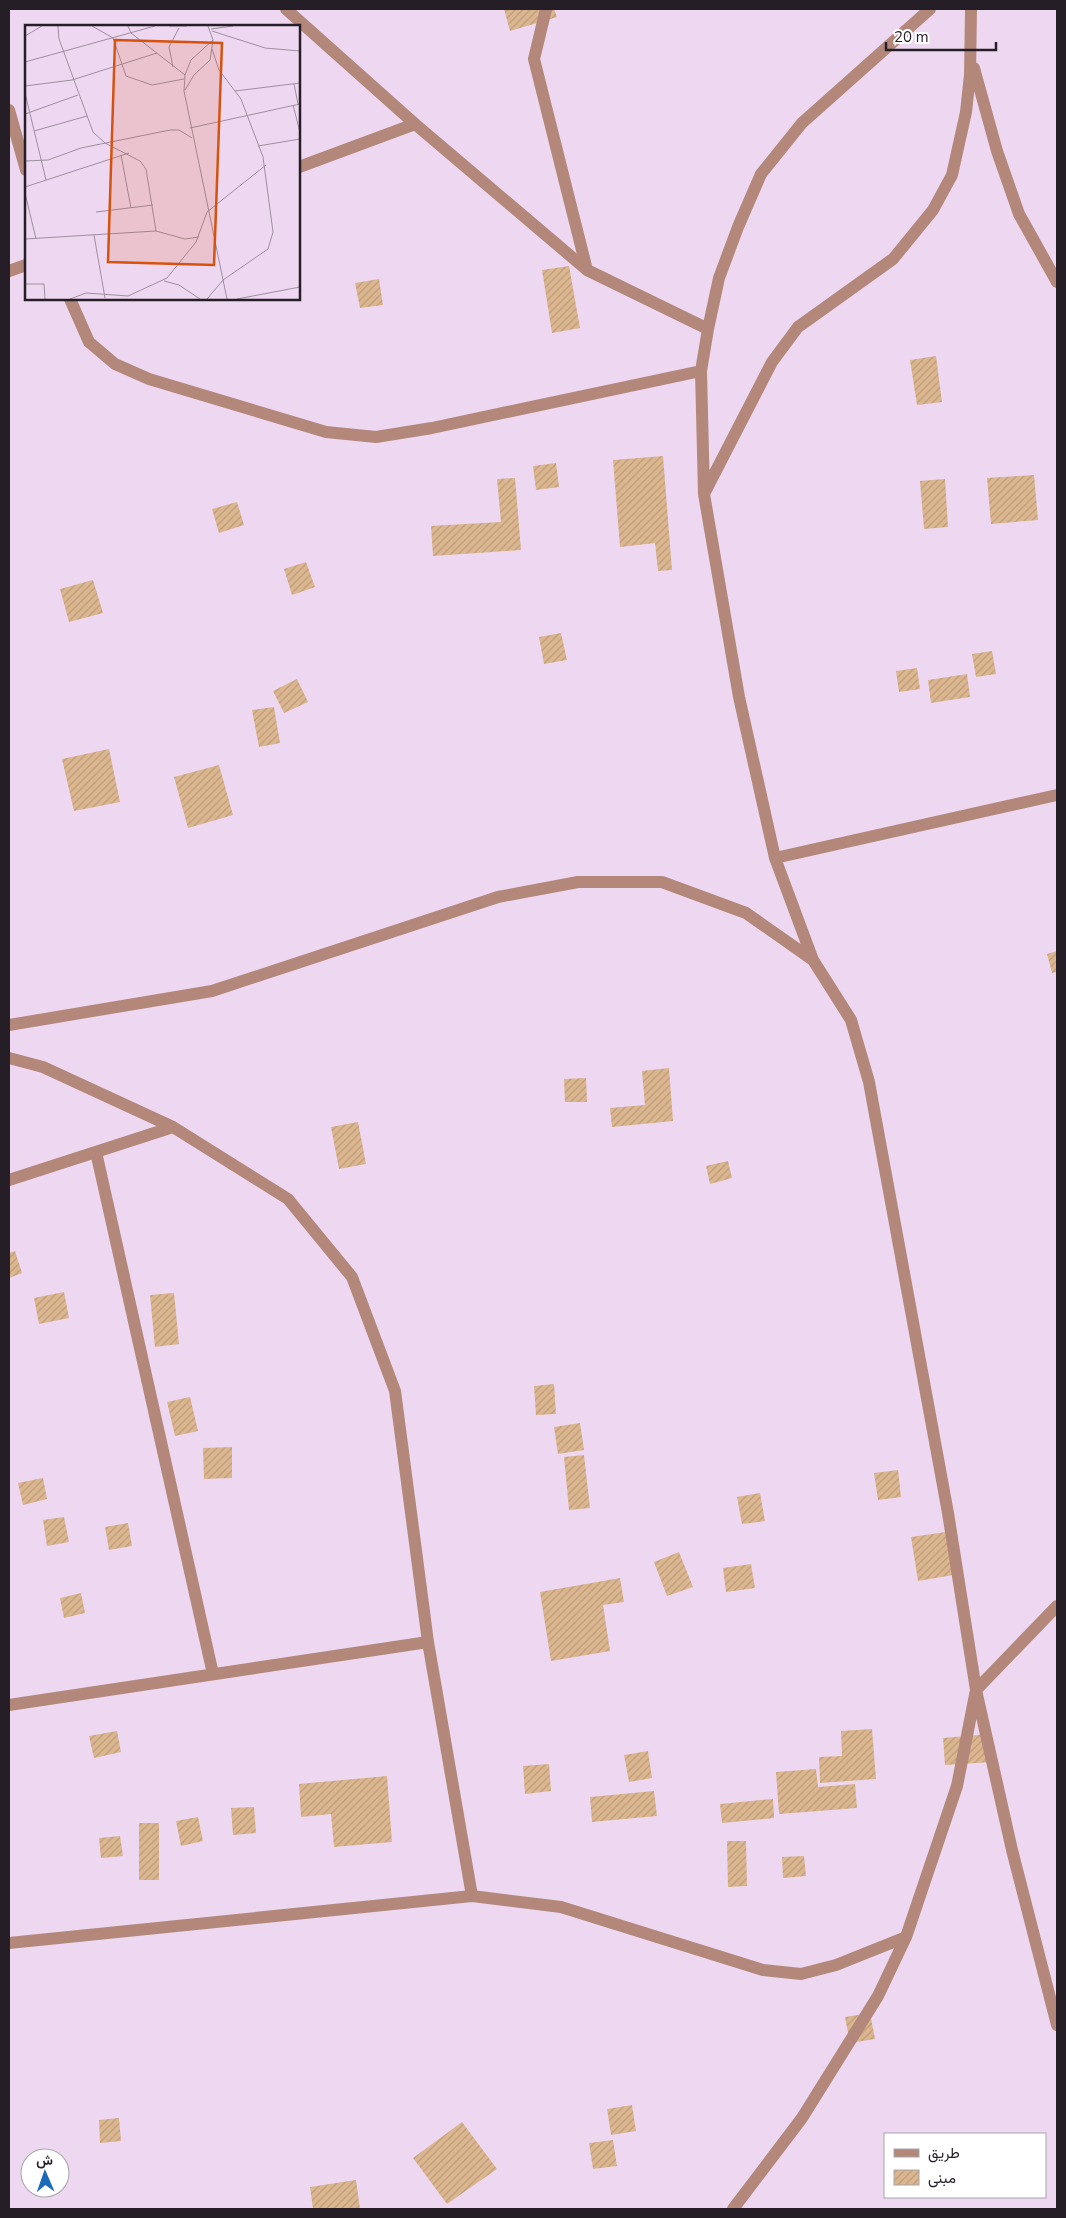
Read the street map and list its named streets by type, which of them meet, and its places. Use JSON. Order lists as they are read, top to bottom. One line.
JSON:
{"legend":["طريق","مبنى"],"scale_bar":"20 m","north":"top"}
